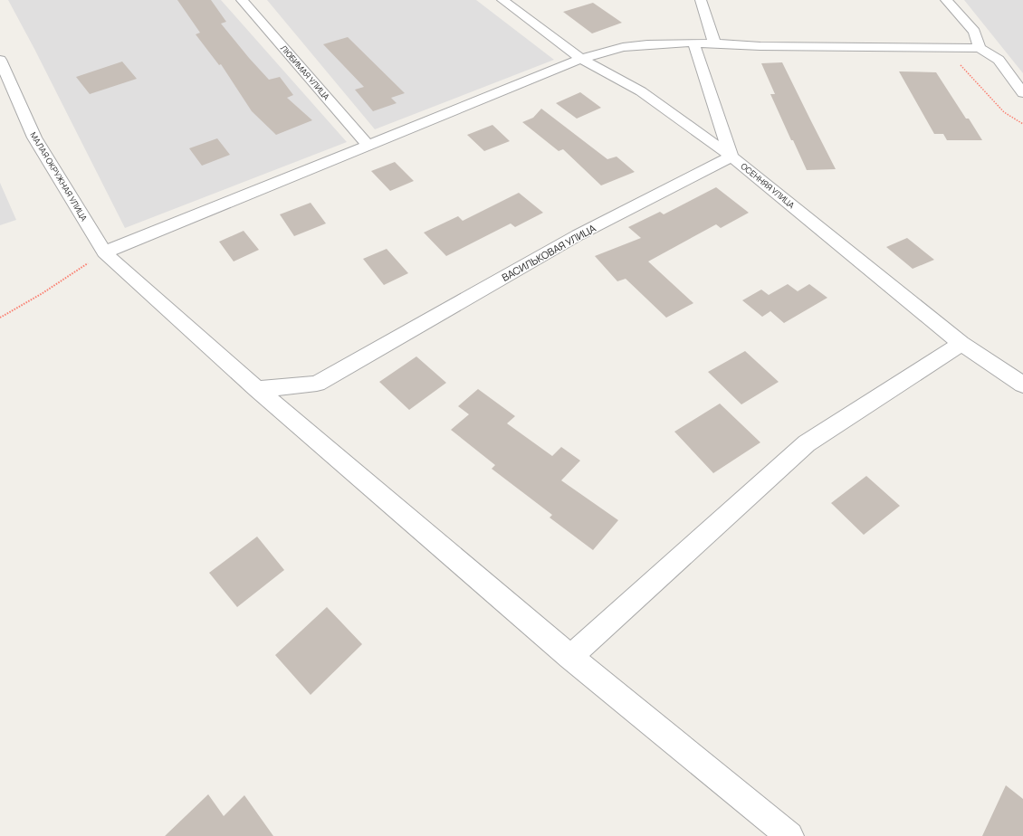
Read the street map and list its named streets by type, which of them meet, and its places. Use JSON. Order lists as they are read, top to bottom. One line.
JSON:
{"streets":{"street":["ЛЮБИМАЯ УЛИЦА","МАЛАЯ ОКРУЖНАЯ УЛИЦА","ОСЕННЯЯ УЛИЦА","ВАСИЛЬКОВАЯ УЛИЦА"]},"crossings":[["МАЛАЯ ОКРУЖНАЯ УЛИЦА","ВАСИЛЬКОВАЯ УЛИЦА"],["ОСЕННЯЯ УЛИЦА","ВАСИЛЬКОВАЯ УЛИЦА"]]}
